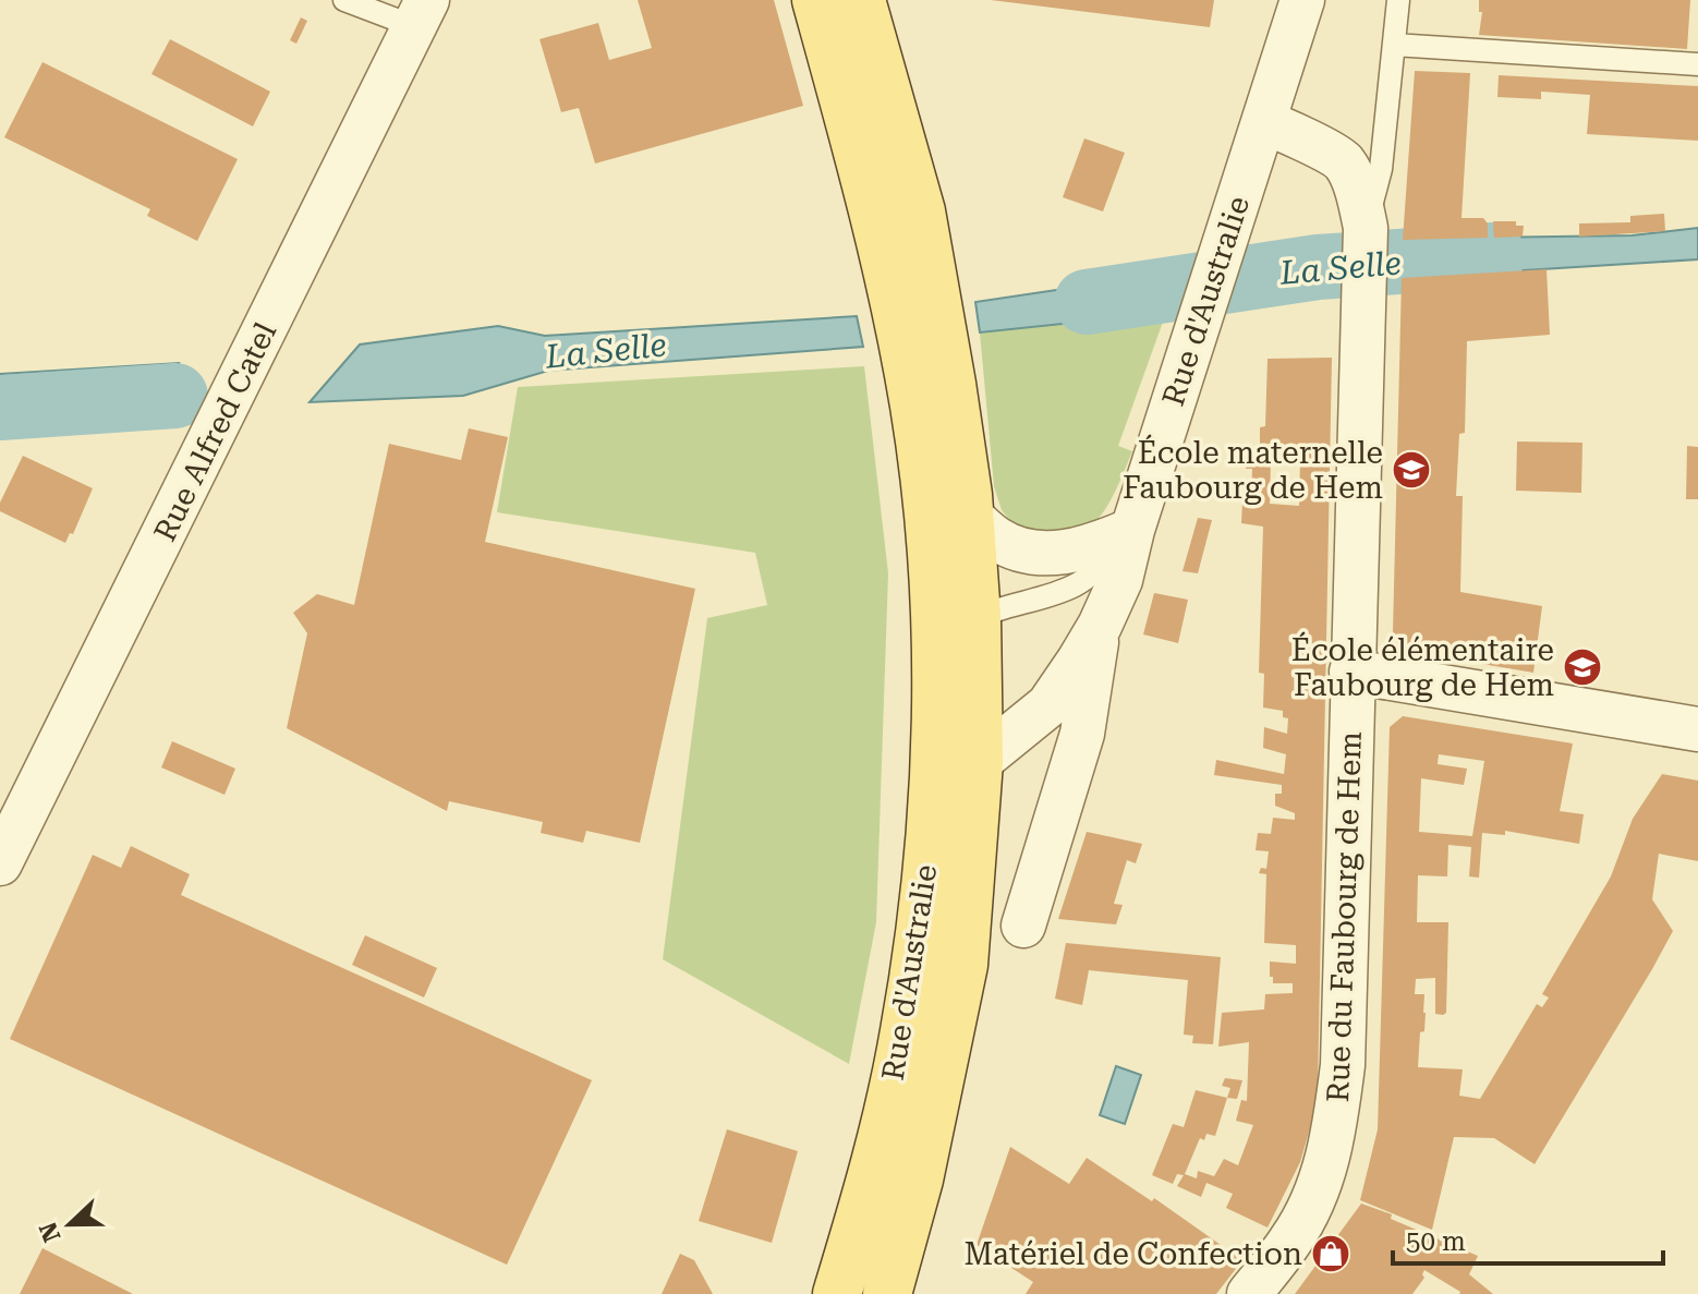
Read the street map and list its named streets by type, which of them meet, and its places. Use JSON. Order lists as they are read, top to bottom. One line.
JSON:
{"streets":{"main road":["Rue d'Australie"],"street":["Rue Alfred Catel","Rue du Faubourg de Hem"]},"crossings":[["Rue d'Australie","Rue du Faubourg de Hem"]],"water":["La Selle"],"places":{"school or university":["École maternelle Faubourg de Hem","École élémentaire Faubourg de Hem"],"shop":["Matériel de Confection"]},"scale_bar":"50 m","north":"left"}
